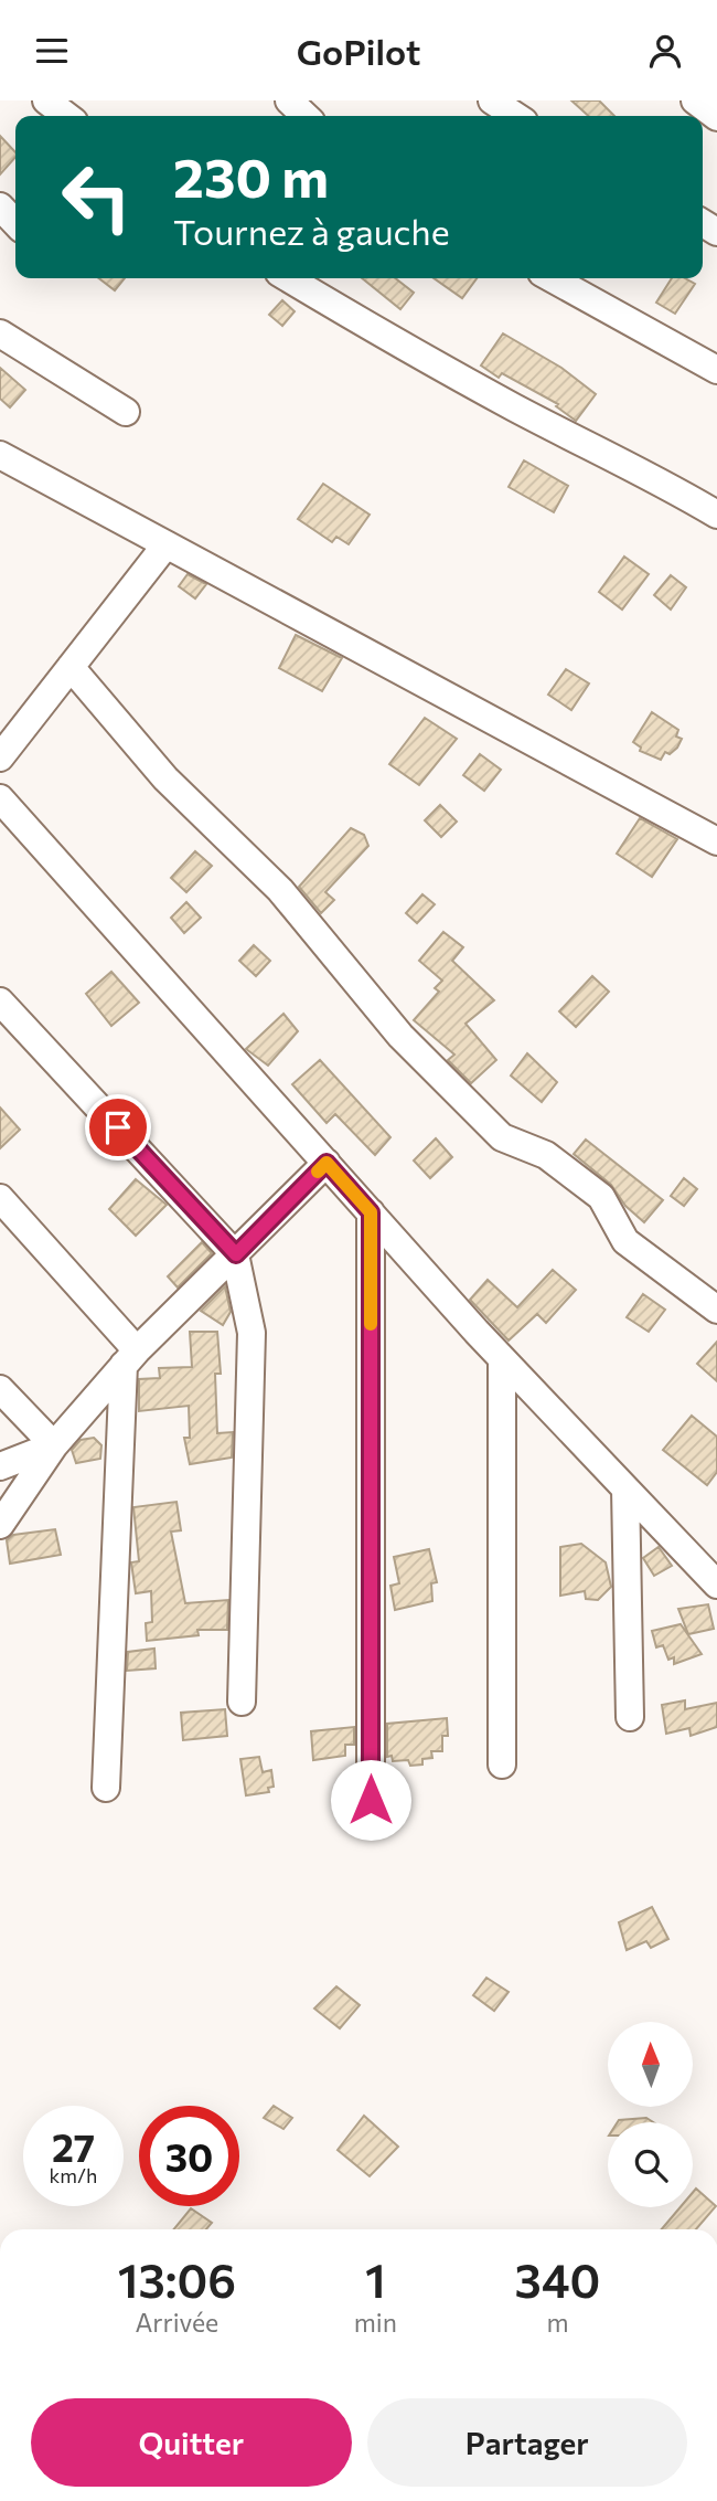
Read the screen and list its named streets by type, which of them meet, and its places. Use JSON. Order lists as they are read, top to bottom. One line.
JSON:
{"north":"top","page":{"header":"GoPilot","turn":["230 m","Tournez à gauche"],"speed":"27 km/h","limit":"30","eta":["13:06","Arrivée","1","min","340","m"],"buttons":["Quitter","Partager"]}}
